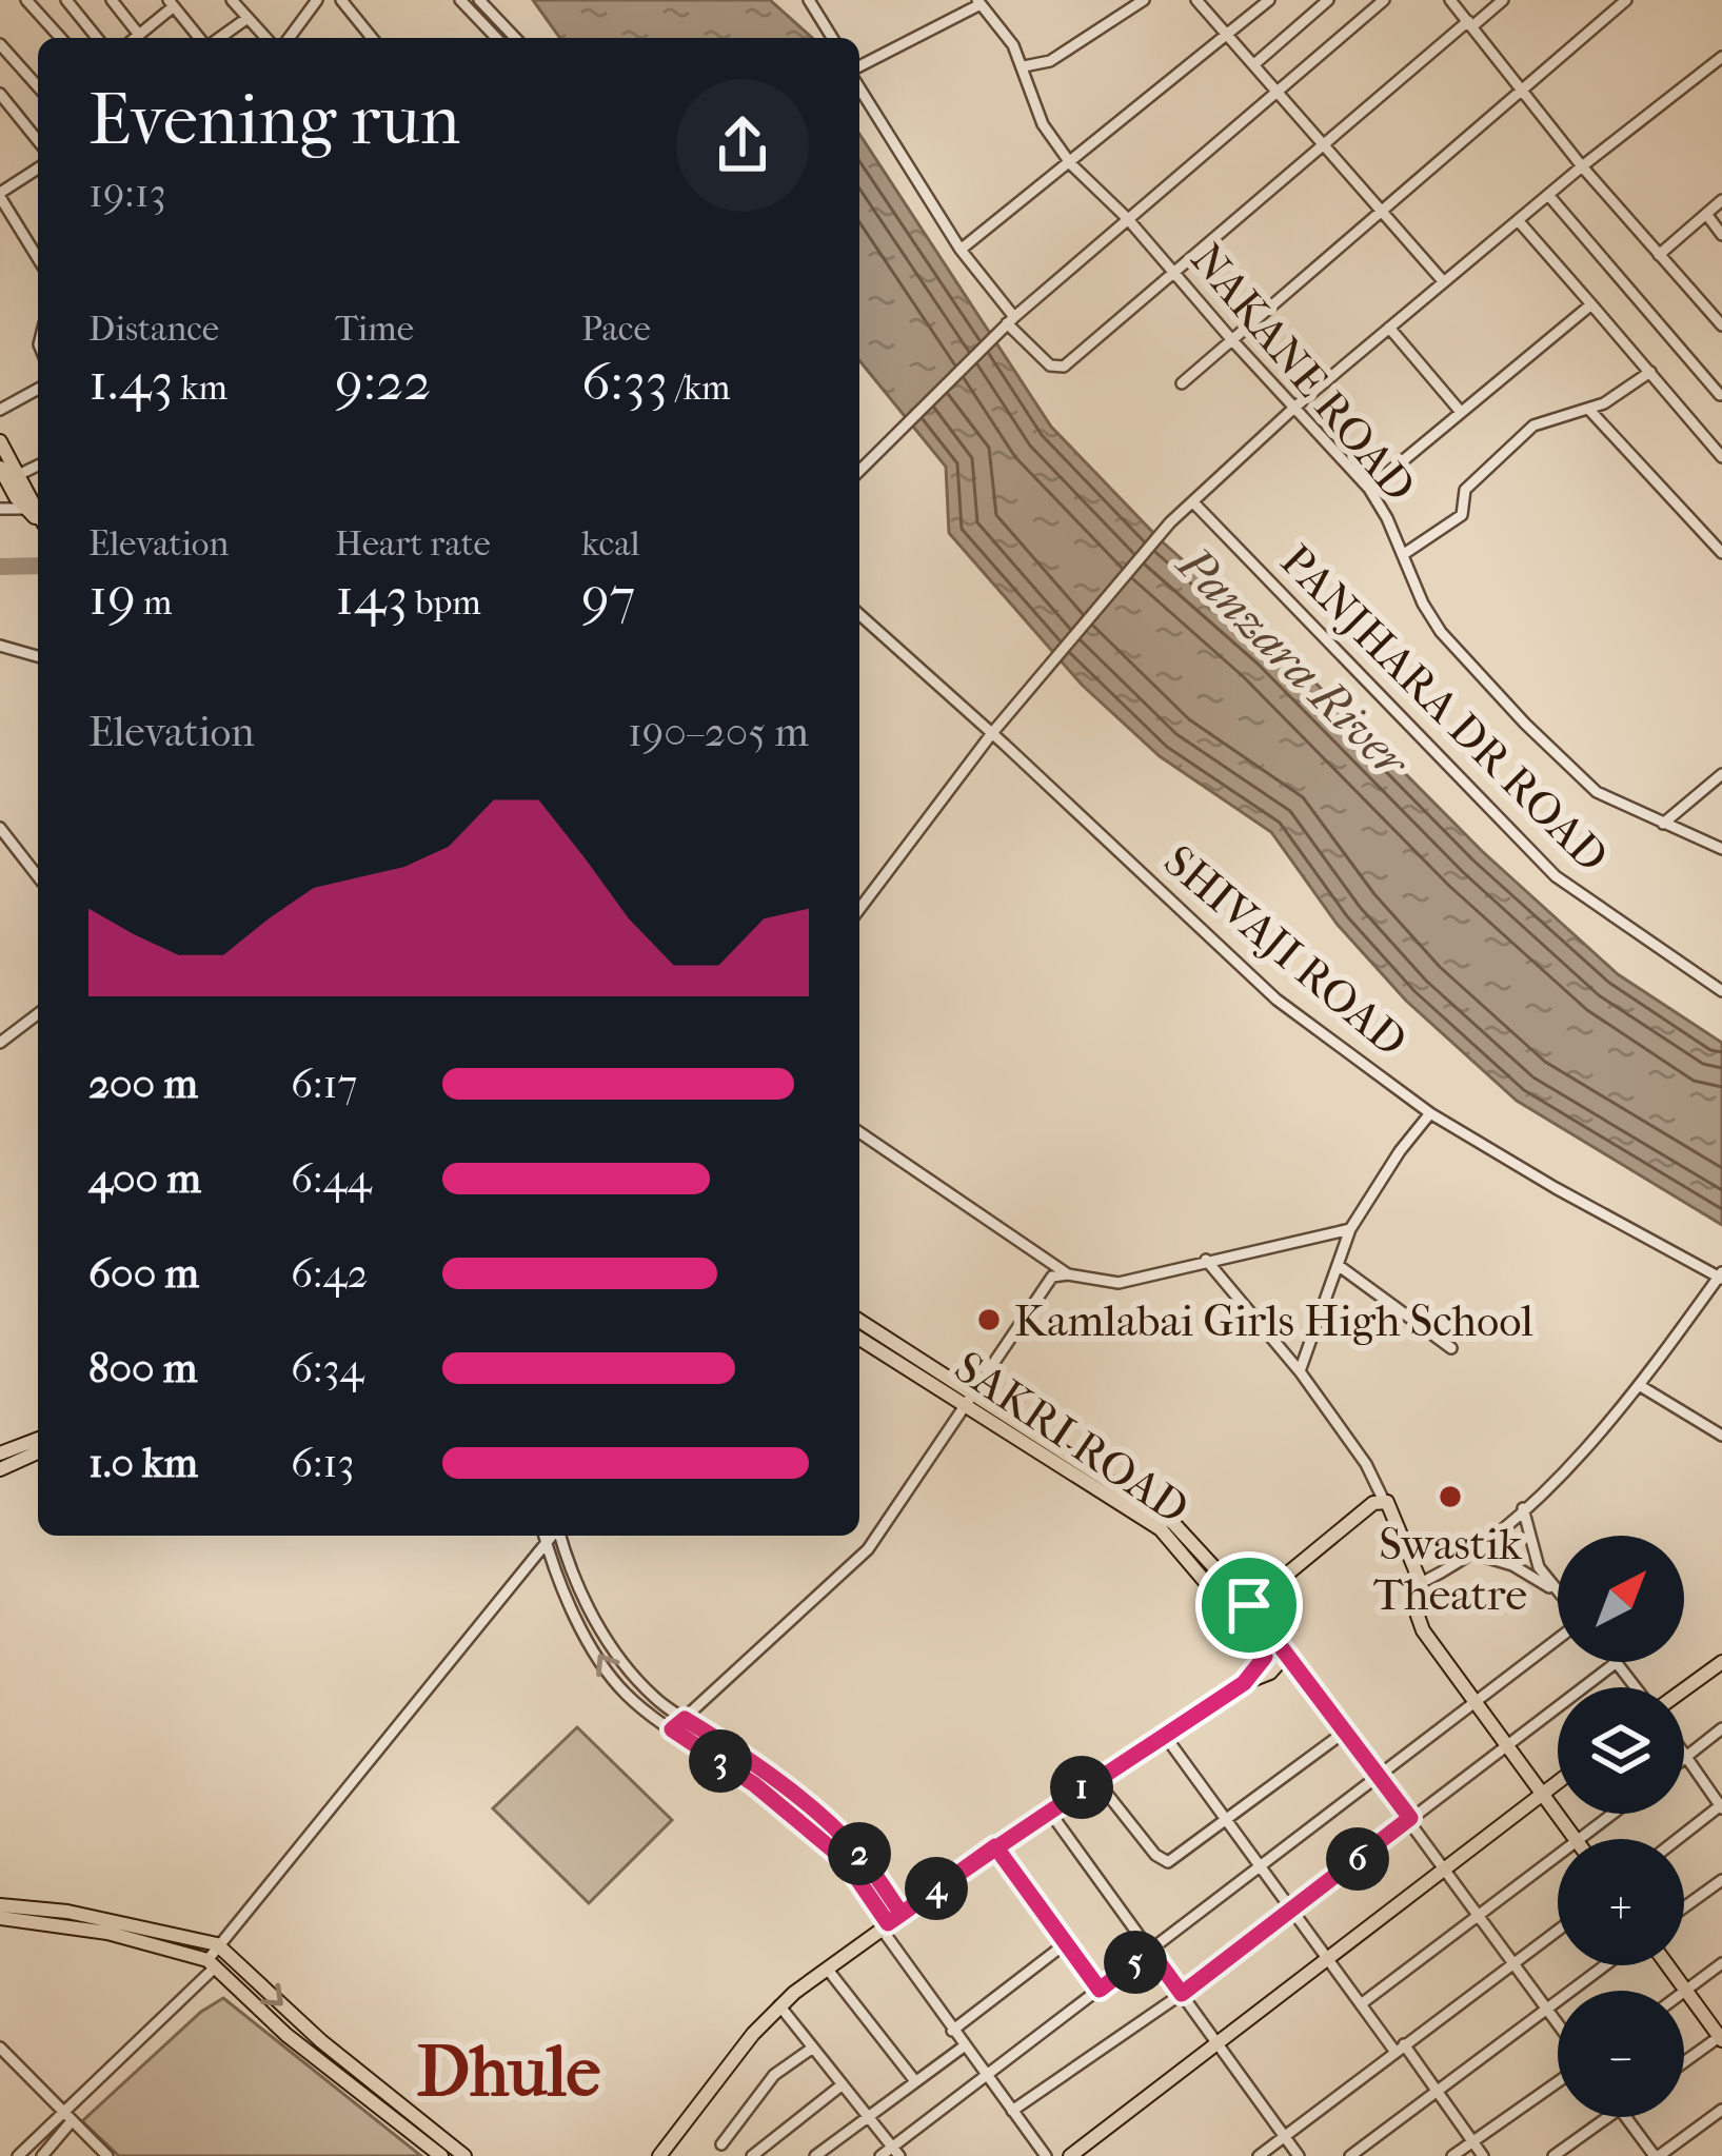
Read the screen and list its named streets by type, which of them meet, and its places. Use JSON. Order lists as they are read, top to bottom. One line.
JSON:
{"streets":{"main road":["SAKRI ROAD"],"street":["NAKANE ROAD","PANJHARA DR ROAD","SHIVAJI ROAD"]},"districts":["Dhule"],"water":["Panzara River"],"places":["Kamlabai Girls High School","Swastik Theatre"],"north":"top right","page":{"heading":["Evening run","19:13"],"stats":[["Distance","1.43 km"],["Time","9:22"],["Pace","6:33 /km"],["Elevation","19 m"],["Heart rate","143 bpm"],["kcal","97"]],"chart":["Elevation","190–205 m"],"list":[{"name":"200 m","note":"6:17"},{"name":"400 m","note":"6:44"},{"name":"600 m","note":"6:42"},{"name":"800 m","note":"6:34"},{"name":"1.0 km","note":"6:13"}],"map_buttons":["+","−"],"pins":["3","1","2","6","4","5"]}}
